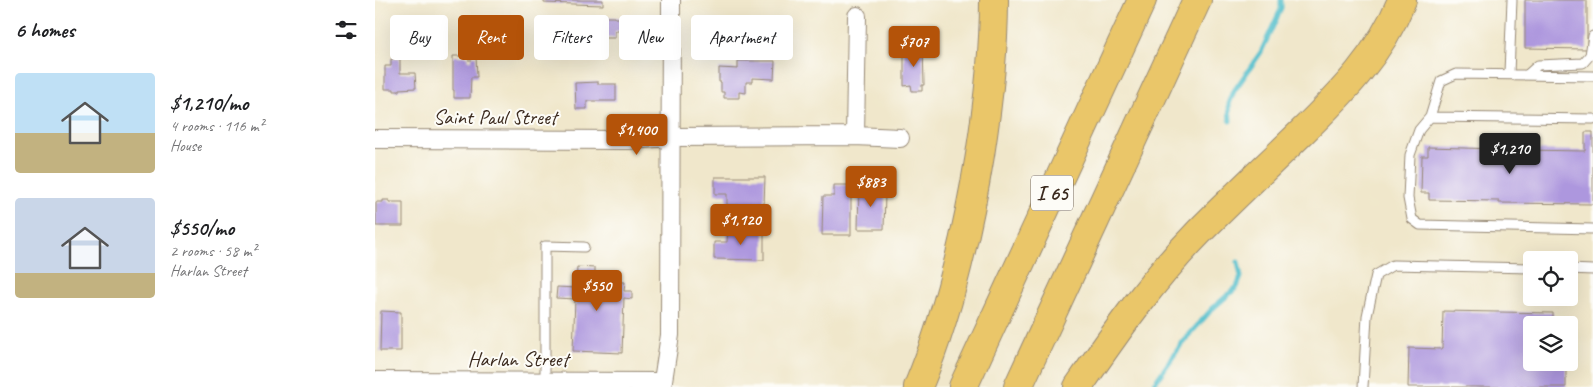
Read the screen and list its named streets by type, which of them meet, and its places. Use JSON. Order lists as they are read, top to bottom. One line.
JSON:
{"streets":{"highway":["I 65"],"street":["Saint Paul Street","Harlan Street"]},"page":{"heading":"6 homes","chip":["Buy","Rent","Filters","New","Apartment"],"price":["$707","$1,400","$1,210","$883","$1,120","$550"],"list":[{"name":"$1,210/mo","note":"4 rooms · 116 m² · House"},{"name":"$550/mo","note":"2 rooms · 58 m² · Harlan Street"}]}}
